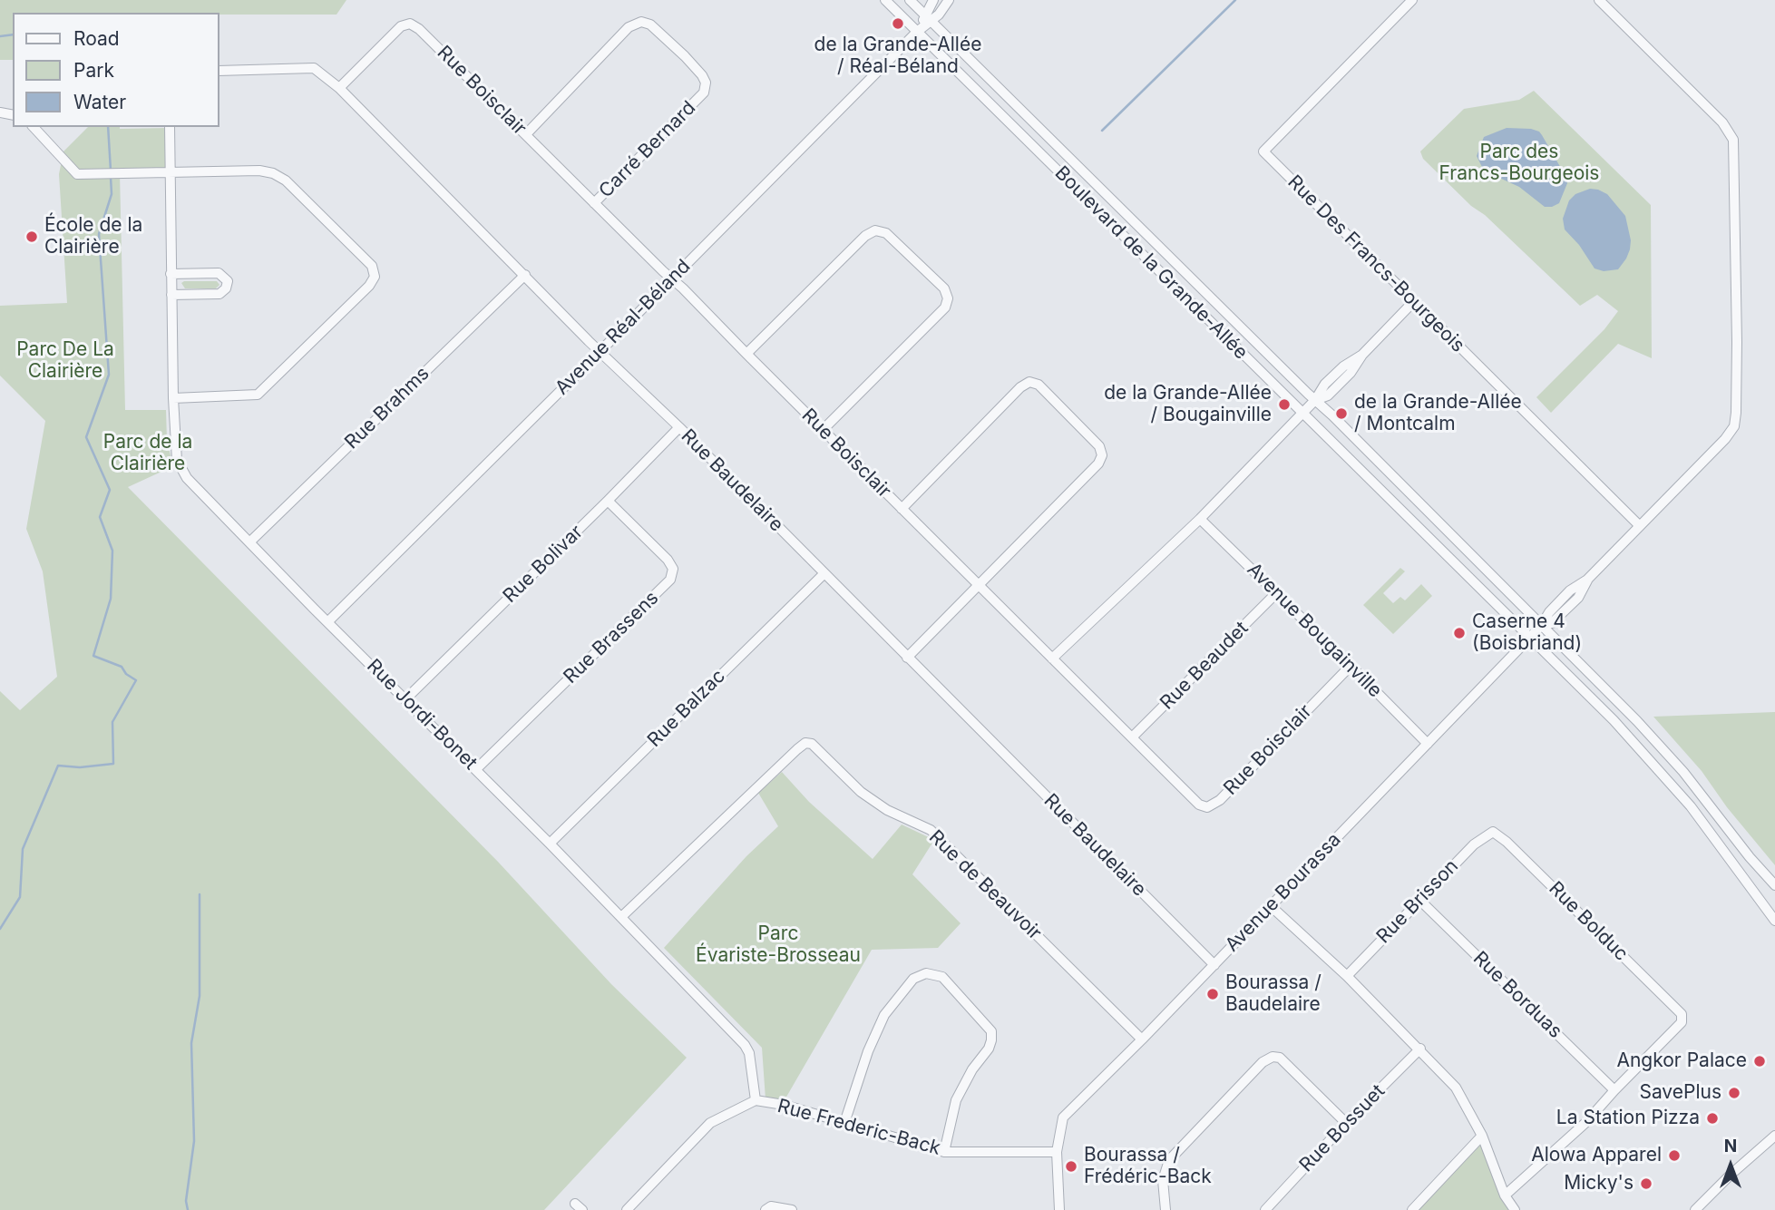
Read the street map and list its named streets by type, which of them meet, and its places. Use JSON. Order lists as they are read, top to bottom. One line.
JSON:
{"streets":{"street":["Rue Boisclair","Carré Bernard","Boulevard de la Grande-Allée","Rue Des Francs-Bourgeois","Avenue Réal-Béland","Rue Brahms","Rue Baudelaire","Rue Bolivar","Avenue Bougainville","Rue Brassens","Rue Beaudet","Rue Balzac","Rue Jordi-Bonet","Rue de Beauvoir","Avenue Bourassa","Rue Brisson","Rue Bolduc","Rue Borduas","Rue Frederic-Back","Rue Bossuet"]},"crossings":[["Rue Boisclair","Carré Bernard"],["Rue Boisclair","Avenue Réal-Béland"],["Rue Boisclair","Rue Baudelaire"],["Rue Boisclair","Avenue Bougainville"],["Rue Boisclair","Rue Beaudet"],["Boulevard de la Grande-Allée","Avenue Réal-Béland"],["Boulevard de la Grande-Allée","Avenue Bourassa"],["Avenue Réal-Béland","Rue Baudelaire"],["Avenue Réal-Béland","Rue Jordi-Bonet"],["Rue Brahms","Rue Baudelaire"],["Rue Brahms","Rue Jordi-Bonet"],["Rue Baudelaire","Rue Bolivar"],["Rue Baudelaire","Rue Balzac"],["Rue Baudelaire","Avenue Bourassa"],["Rue Bolivar","Rue Brassens"],["Rue Bolivar","Rue Jordi-Bonet"],["Avenue Bougainville","Rue Beaudet"],["Avenue Bougainville","Avenue Bourassa"],["Rue Brassens","Rue Jordi-Bonet"],["Rue Balzac","Rue Jordi-Bonet"],["Rue Jordi-Bonet","Rue de Beauvoir"],["Rue Jordi-Bonet","Rue Frederic-Back"],["Rue de Beauvoir","Avenue Bourassa"],["Avenue Bourassa","Rue Frederic-Back"],["Rue Brisson","Rue Bolduc"],["Rue Brisson","Rue Borduas"],["Rue Bolduc","Rue Borduas"]],"parks":["Parc des Francs-Bourgeois","Parc De La Clairière","Parc de la Clairière","Parc Évariste-Brosseau"],"places":["de la Grande-Allée / Réal-Béland","École de la Clairière","de la Grande-Allée / Bougainville","de la Grande-Allée / Montcalm","Caserne 4 (Boisbriand)","Bourassa / Baudelaire","Angkor Palace","SavePlus","La Station Pizza","Alowa Apparel","Bourassa / Frédéric-Back","Micky's"],"legend":["Road","Park","Water"],"north":"top"}
